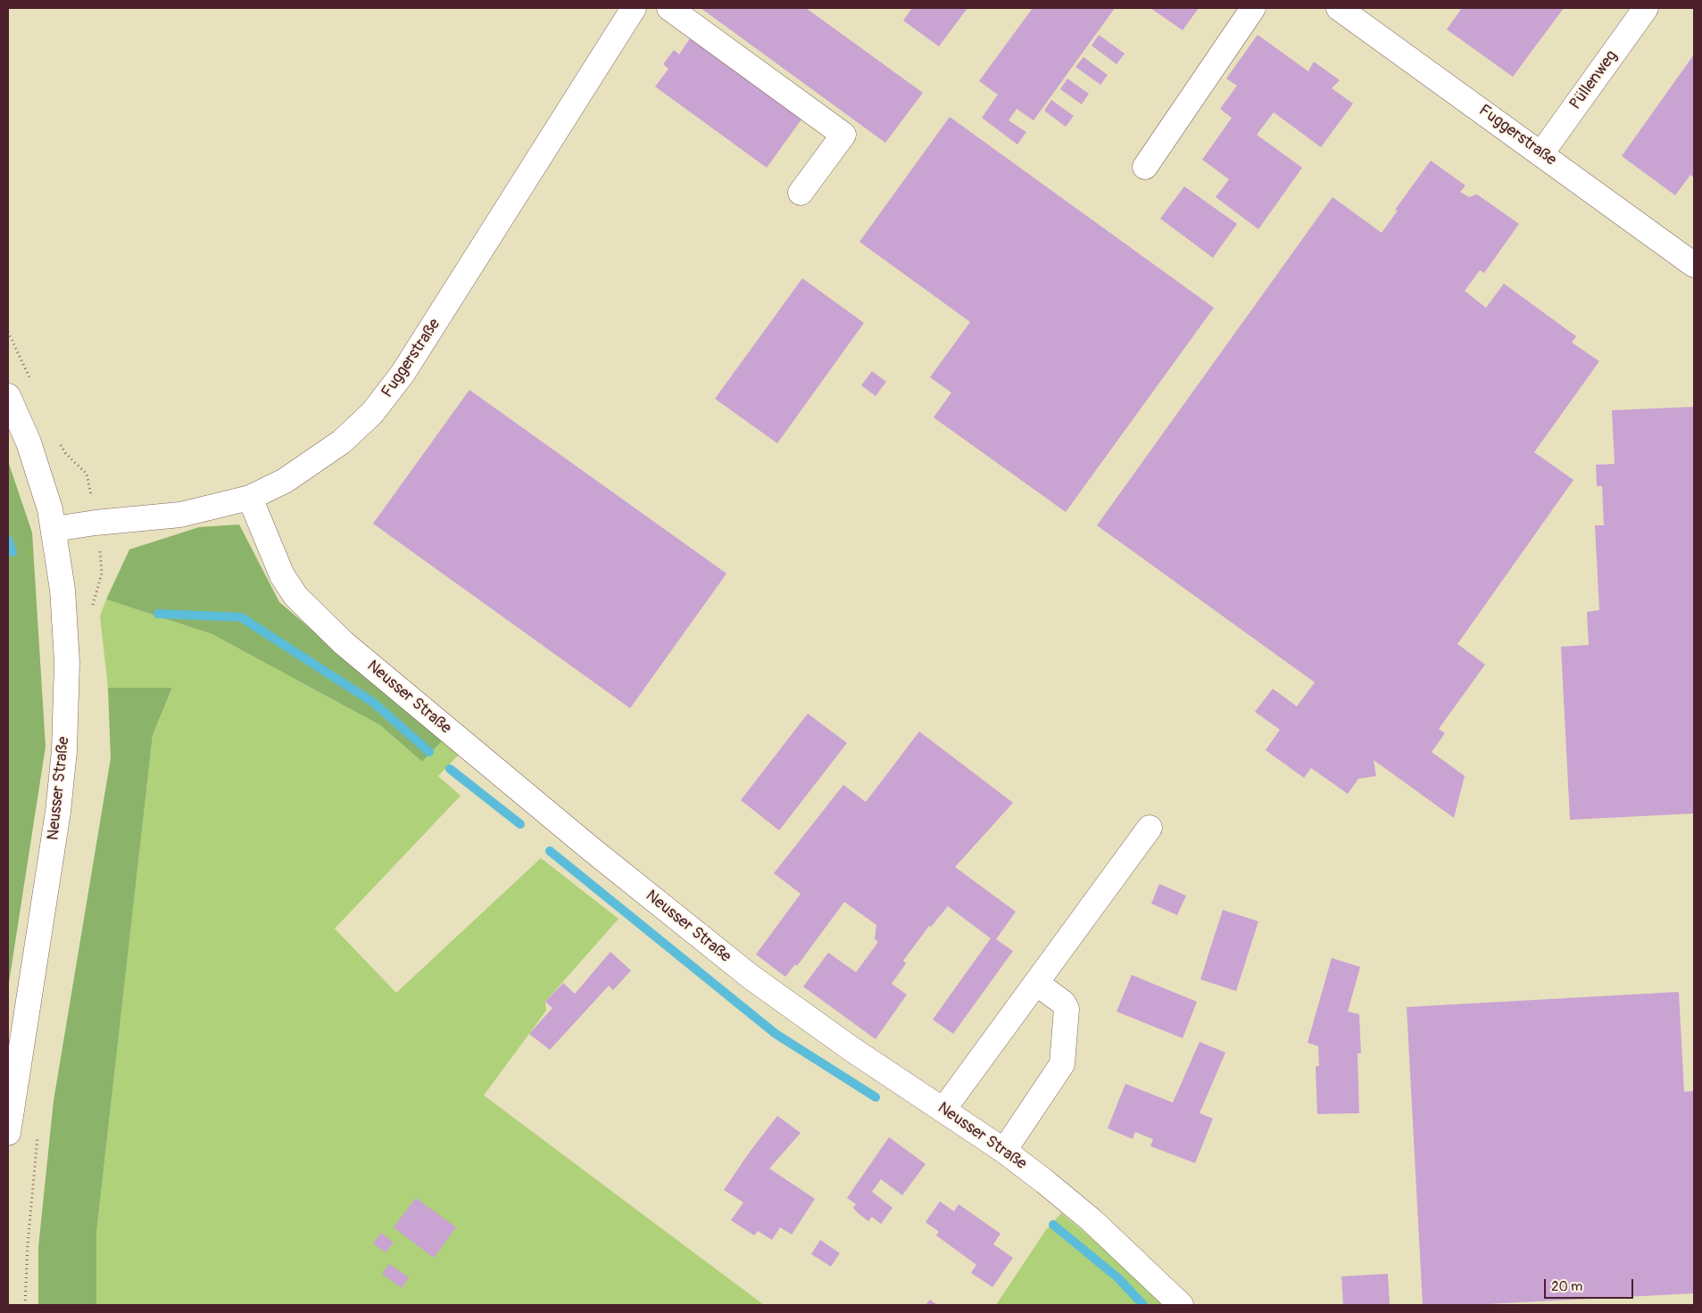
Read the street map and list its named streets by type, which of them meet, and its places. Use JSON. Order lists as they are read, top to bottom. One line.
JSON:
{"streets":{"street":["Püllenweg","Fuggerstraße","Neusser Straße"]},"crossings":[["Püllenweg","Fuggerstraße"],["Fuggerstraße","Neusser Straße"]],"scale_bar":"20 m"}
